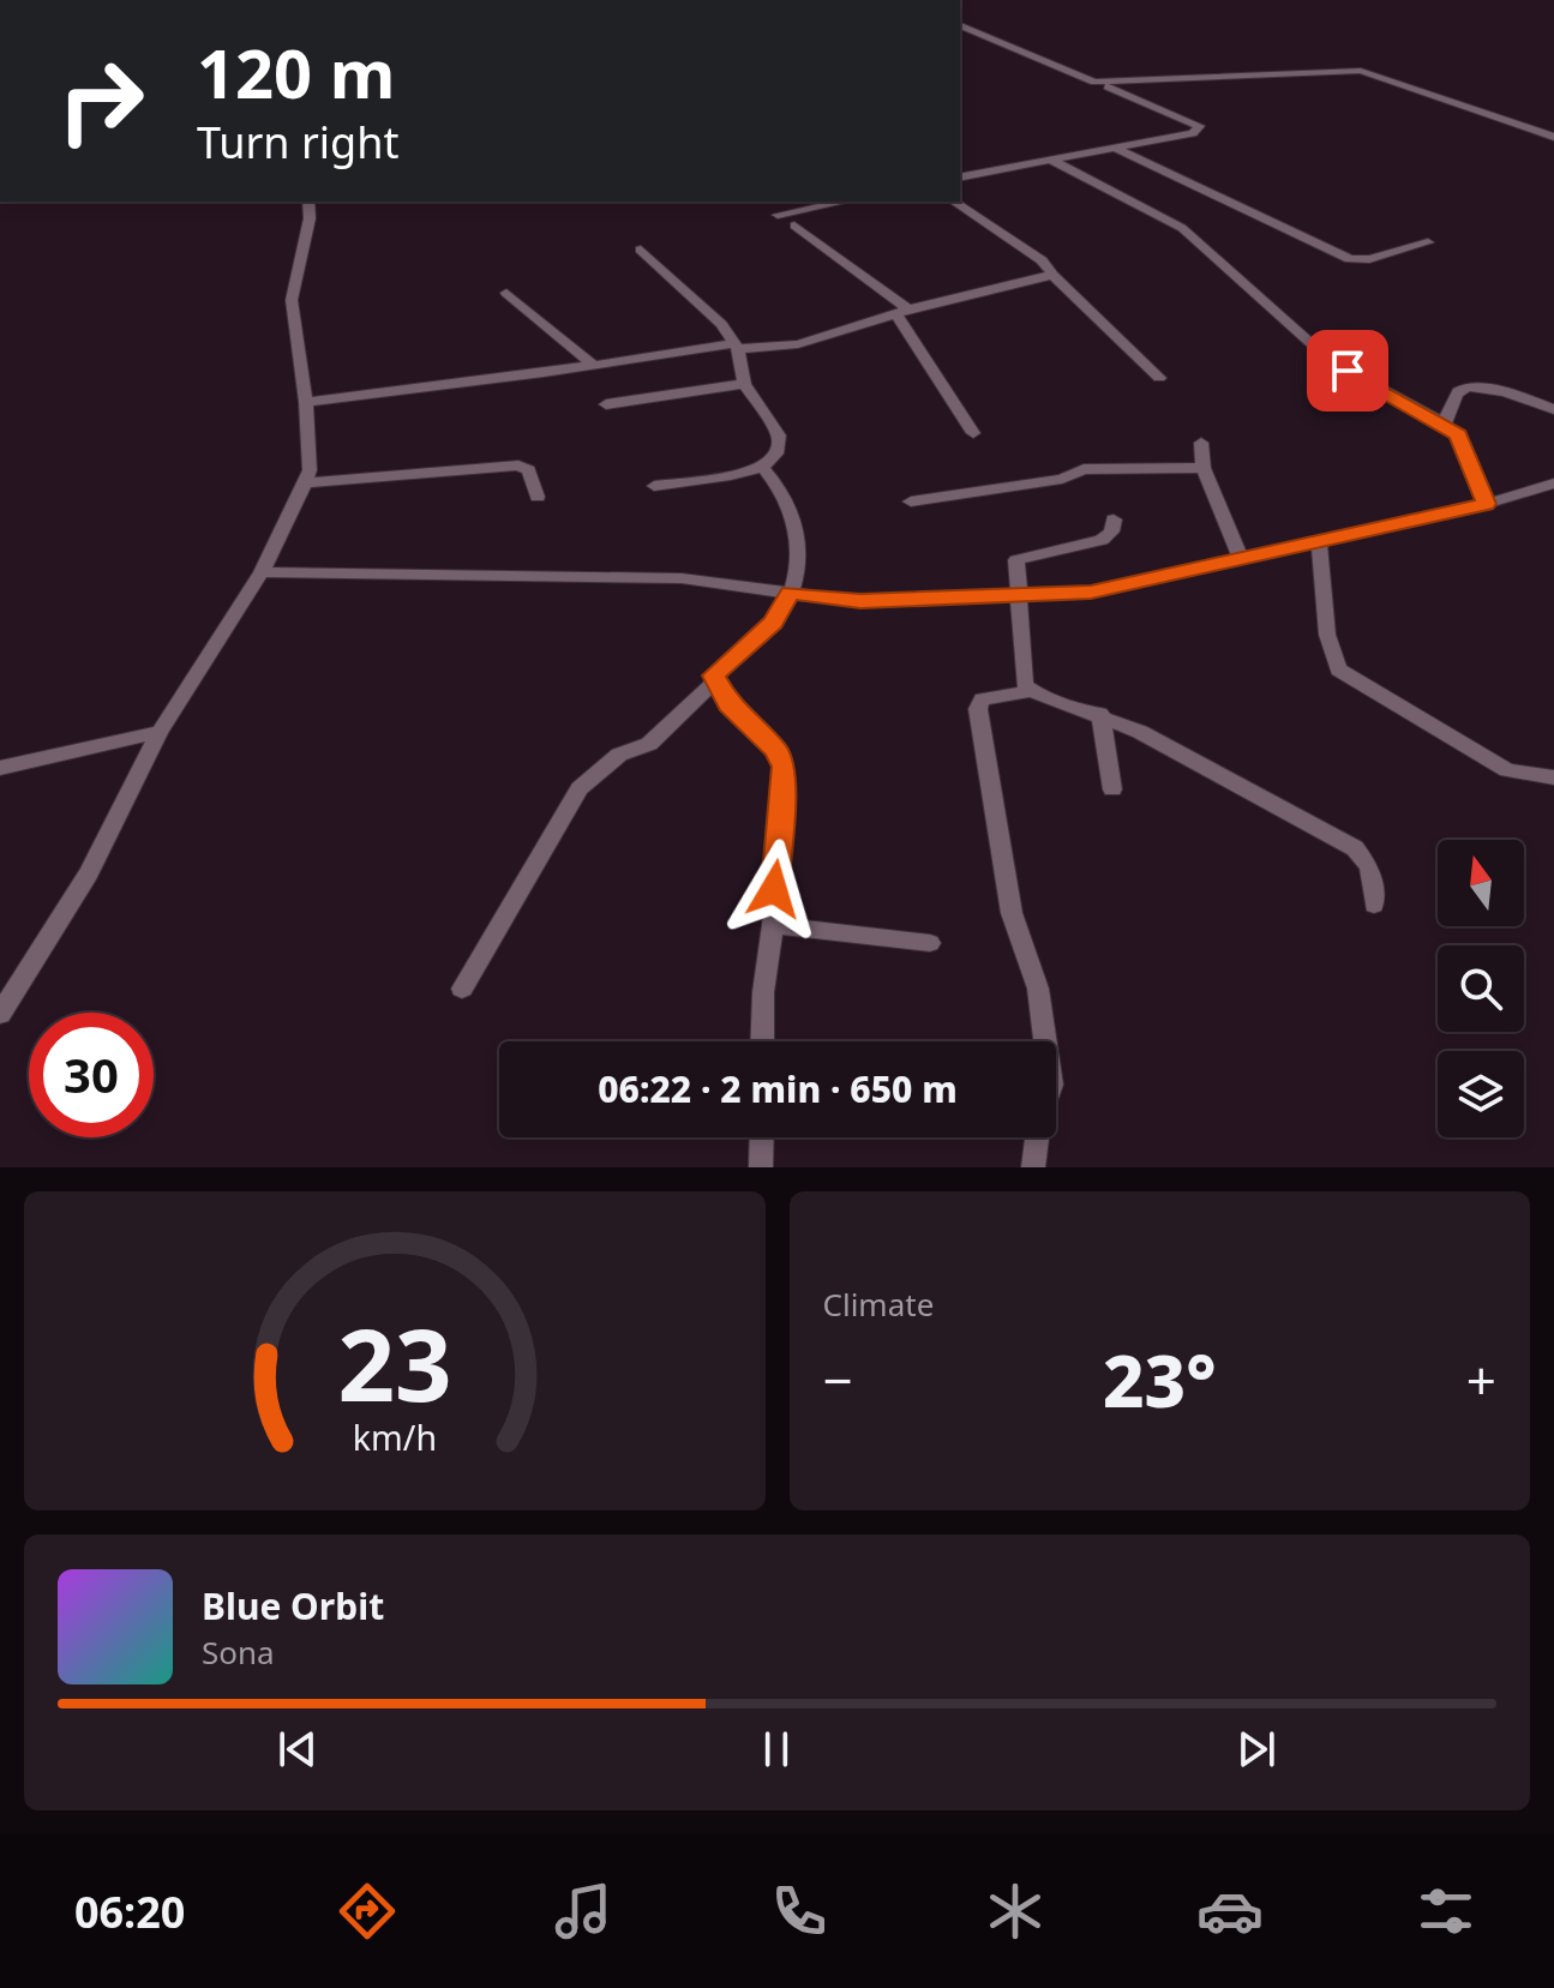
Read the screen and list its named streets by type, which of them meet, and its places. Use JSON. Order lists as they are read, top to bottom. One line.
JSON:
{"north":"top","page":{"turn":["120 m","Turn right"],"limit":"30","trip":"06:22 · 2 min · 650 m","tile":"Climate","heat":["−","23°","+"],"song":["Blue Orbit","Sona"],"tabs":"06:20","gauge":["23","km/h"]}}
